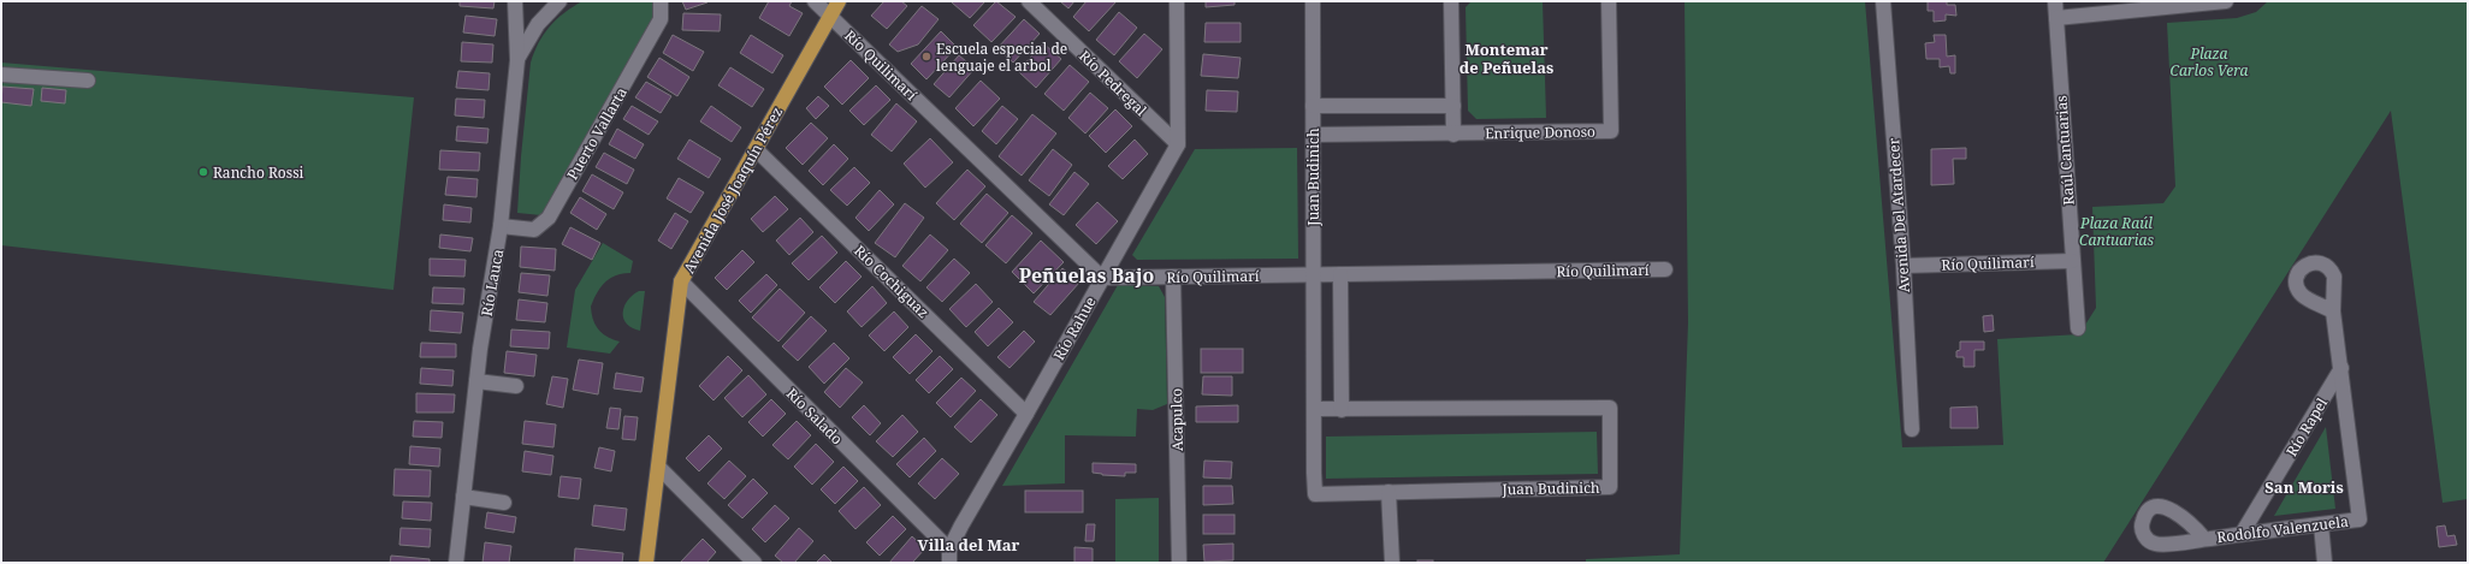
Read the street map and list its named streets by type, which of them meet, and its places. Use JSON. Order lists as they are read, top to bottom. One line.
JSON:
{"streets":{"main road":["Avenida José Joaquín Pérez"],"street":["Río Quilimarí","Río Pedregal","Enrique Donoso","Puerto Vallarta","Raúl Cantuarias","Juan Budinich","Avenida Del Atardecer","Río Cochiguaz","Río Lauca","Río Rahue","Río Salado","Acapulco","Río Rapel","Rodolfo Valenzuela"]},"crossings":[["Río Quilimarí","Raúl Cantuarias"],["Río Quilimarí","Juan Budinich"],["Río Quilimarí","Avenida José Joaquín Pérez"],["Río Quilimarí","Avenida Del Atardecer"],["Río Quilimarí","Río Rahue"],["Río Quilimarí","Acapulco"],["Río Pedregal","Río Rahue"],["Enrique Donoso","Juan Budinich"],["Puerto Vallarta","Río Lauca"],["Avenida José Joaquín Pérez","Río Cochiguaz"],["Avenida José Joaquín Pérez","Río Salado"],["Río Cochiguaz","Río Rahue"],["Río Rahue","Río Salado"],["Río Rapel","Rodolfo Valenzuela"]],"districts":["Montemar de Peñuelas","Peñuelas Bajo","San Moris","Villa del Mar"],"parks":["Plaza Carlos Vera","Plaza Raúl Cantuarias"],"places":["Escuela especial de lenguaje el arbol","Rancho Rossi"]}
